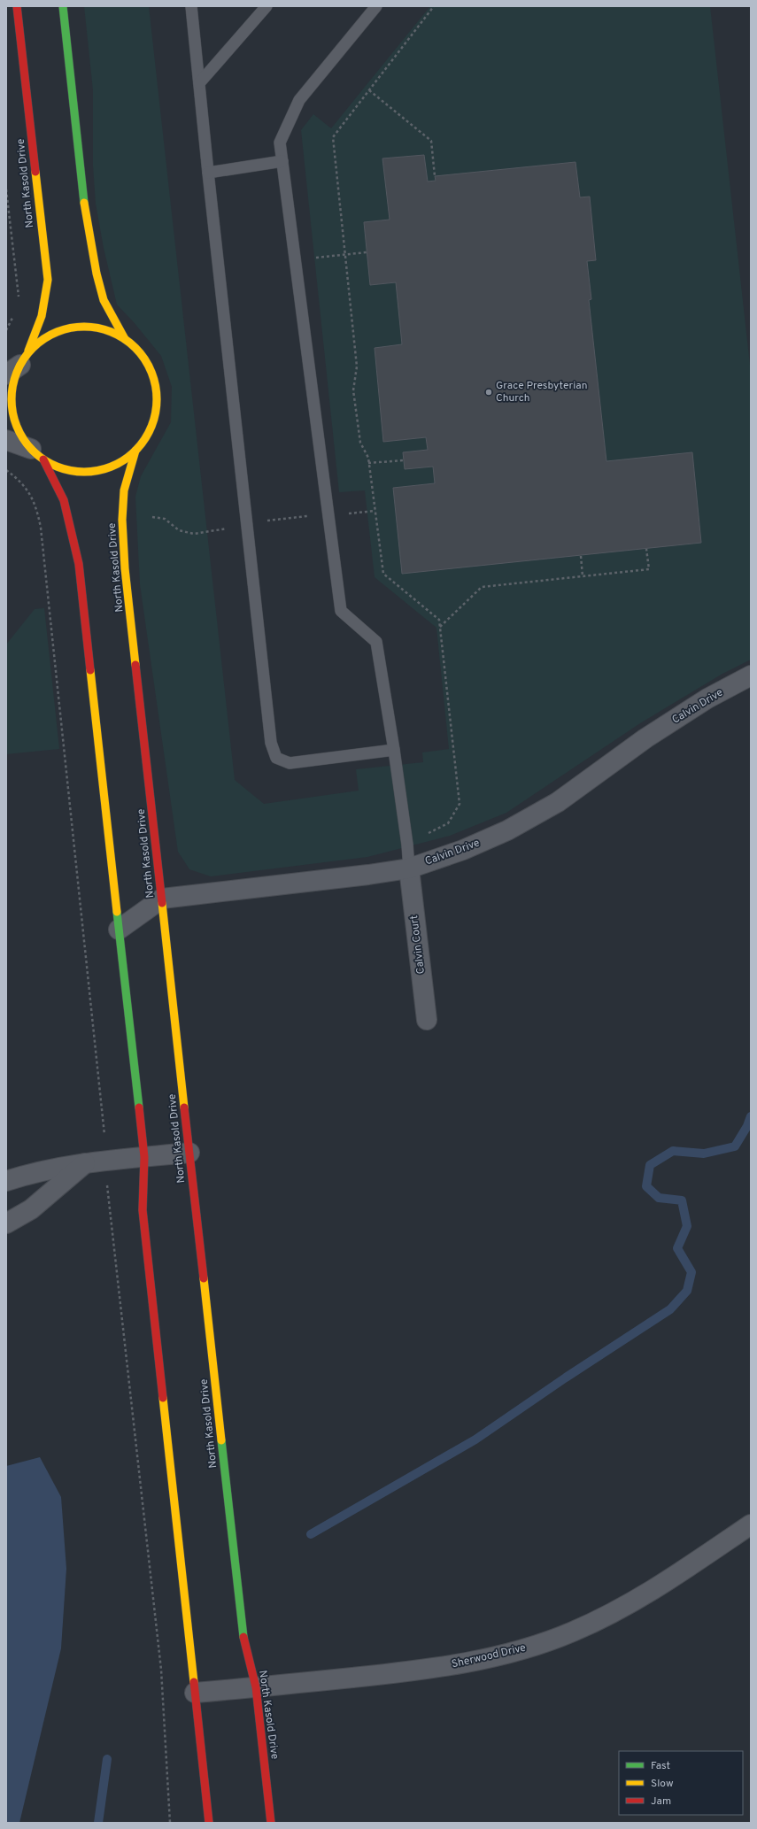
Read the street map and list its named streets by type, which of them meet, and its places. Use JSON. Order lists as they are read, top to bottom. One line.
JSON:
{"streets":{"main road":["North Kasold Drive"],"street":["Calvin Drive","Calvin Court","Sherwood Drive"]},"crossings":[["North Kasold Drive","Calvin Drive"],["North Kasold Drive","Sherwood Drive"],["Calvin Drive","Calvin Court"]],"places":["Grace Presbyterian Church"],"legend":["Fast","Slow","Jam"]}
